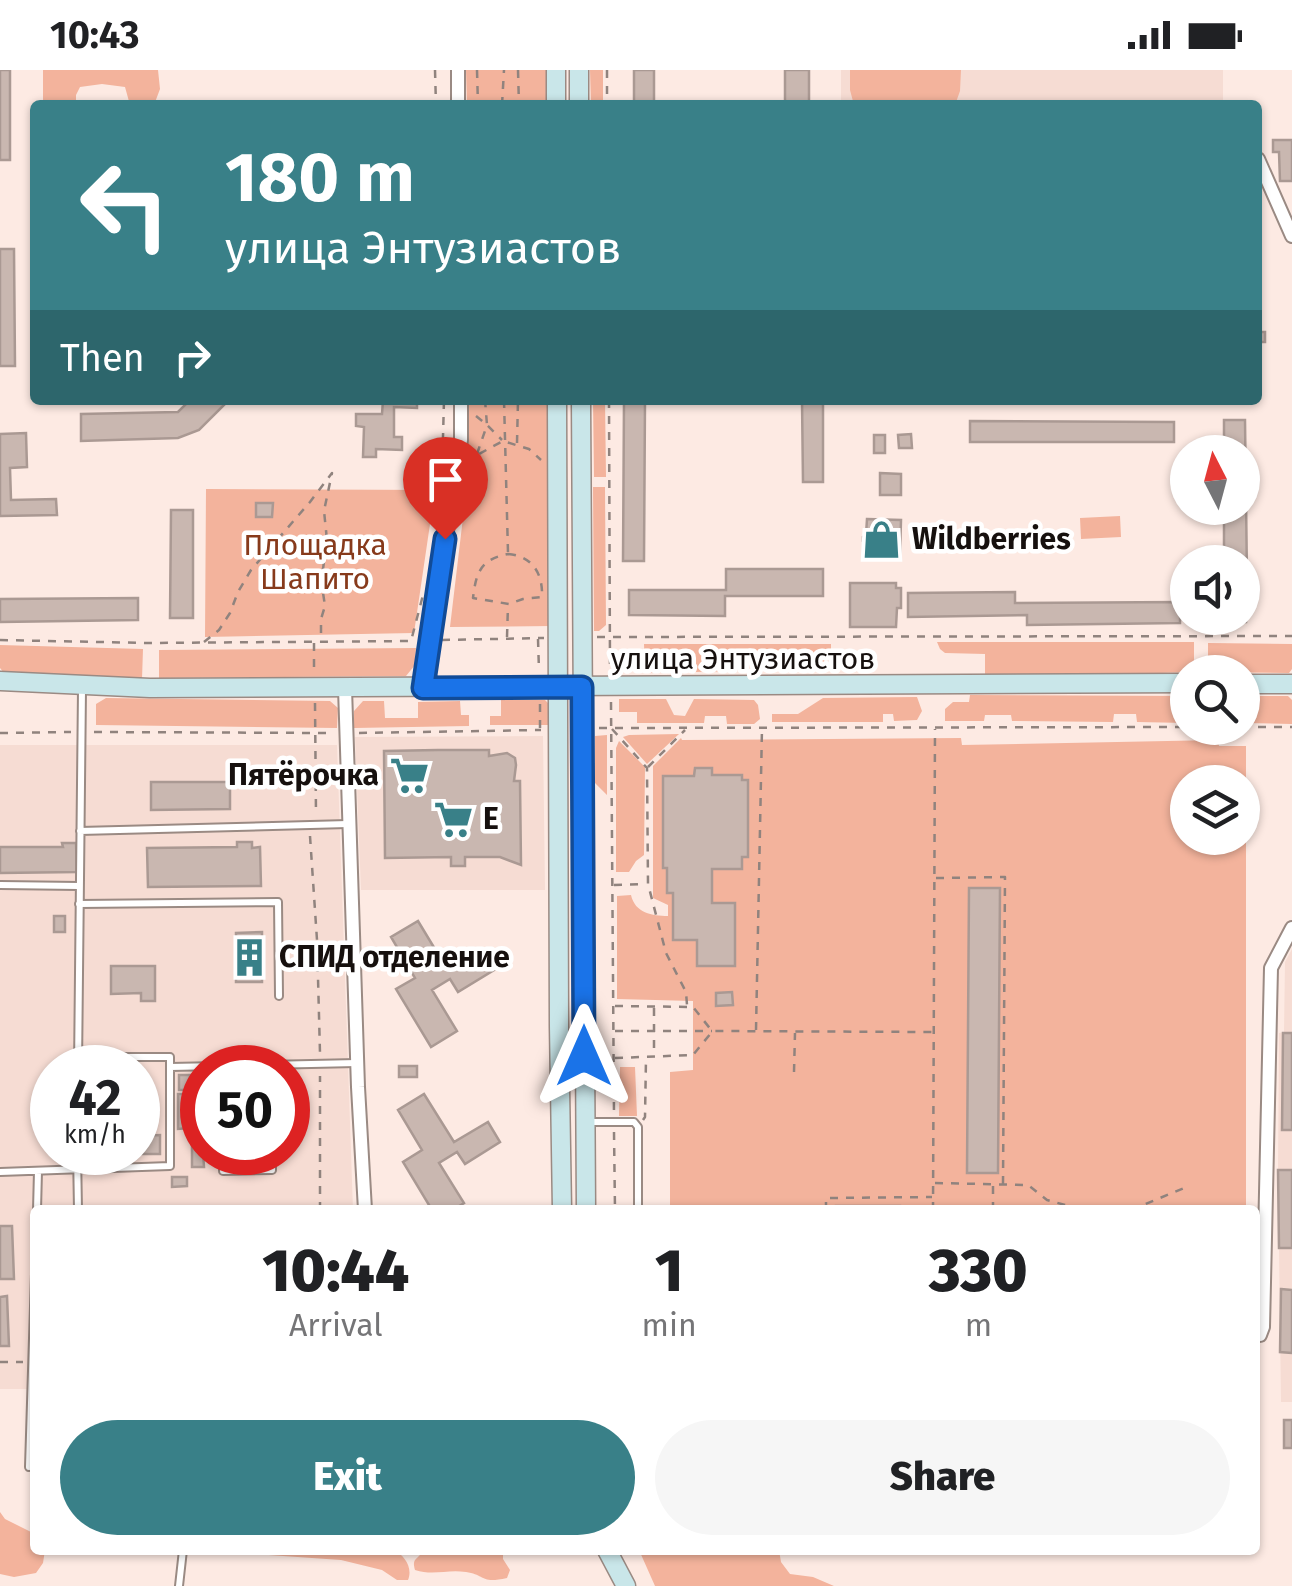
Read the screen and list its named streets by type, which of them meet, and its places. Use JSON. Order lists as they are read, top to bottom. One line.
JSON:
{"streets":{"main road":["улица Энтузиастов"]},"parks":["Площадка Шапито"],"places":{"shop":["Wildberries"],"supermarket":["Пятёрочка","Е"],"building":["СПИД отделение"]},"north":"top","page":{"status":"10:43","turn":["180 m","улица Энтузиастов"],"then":"Then","speed":"42 km/h","limit":"50","eta":["10:44","Arrival","1","min","330","m"],"buttons":["Exit","Share"]}}
